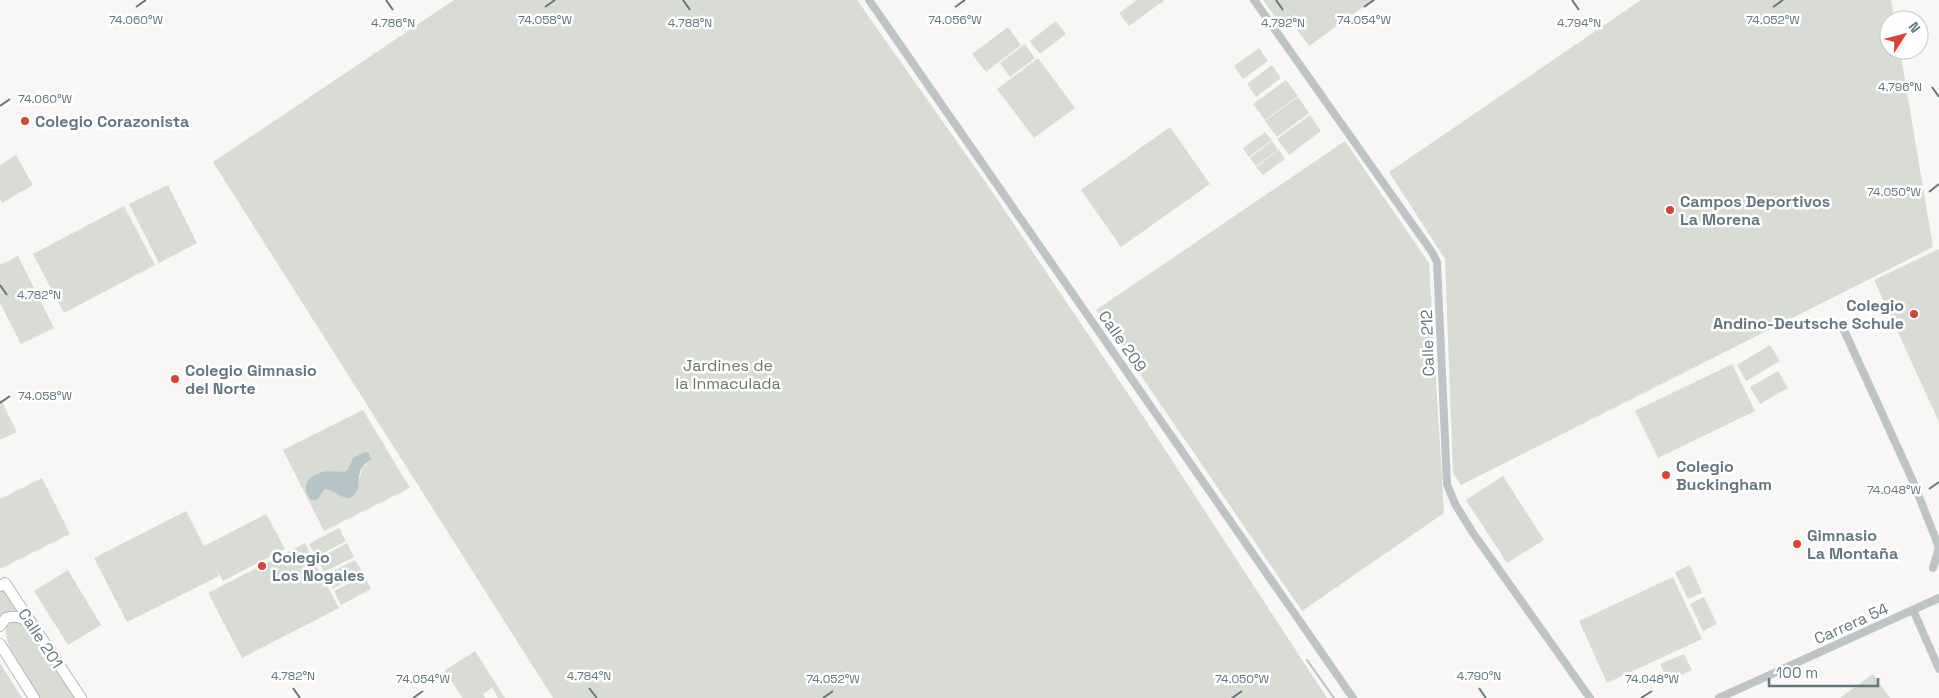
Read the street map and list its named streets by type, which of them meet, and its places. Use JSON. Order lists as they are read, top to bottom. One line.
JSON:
{"streets":{"main road":["Calle 201"],"street":["Calle 209","Calle 212","Carrera 54"]},"parks":["Jardines de la Inmaculada"],"places":["Colegio Corazonista","Campos Deportivos La Morena","Colegio Andino-Deutsche Schule","Colegio Gimnasio del Norte","Colegio Buckingham","Gimnasio La Montaña","Colegio Los Nogales"],"scale_bar":"100 m","north":"top right","coordinates":["74.060°W","74.058°W","74.056°W","74.054°W","74.052°W","4.786°N","4.788°N","4.792°N","4.794°N","4.796°N","74.050°W","4.782°N","74.048°W","4.784°N","4.790°N"]}
